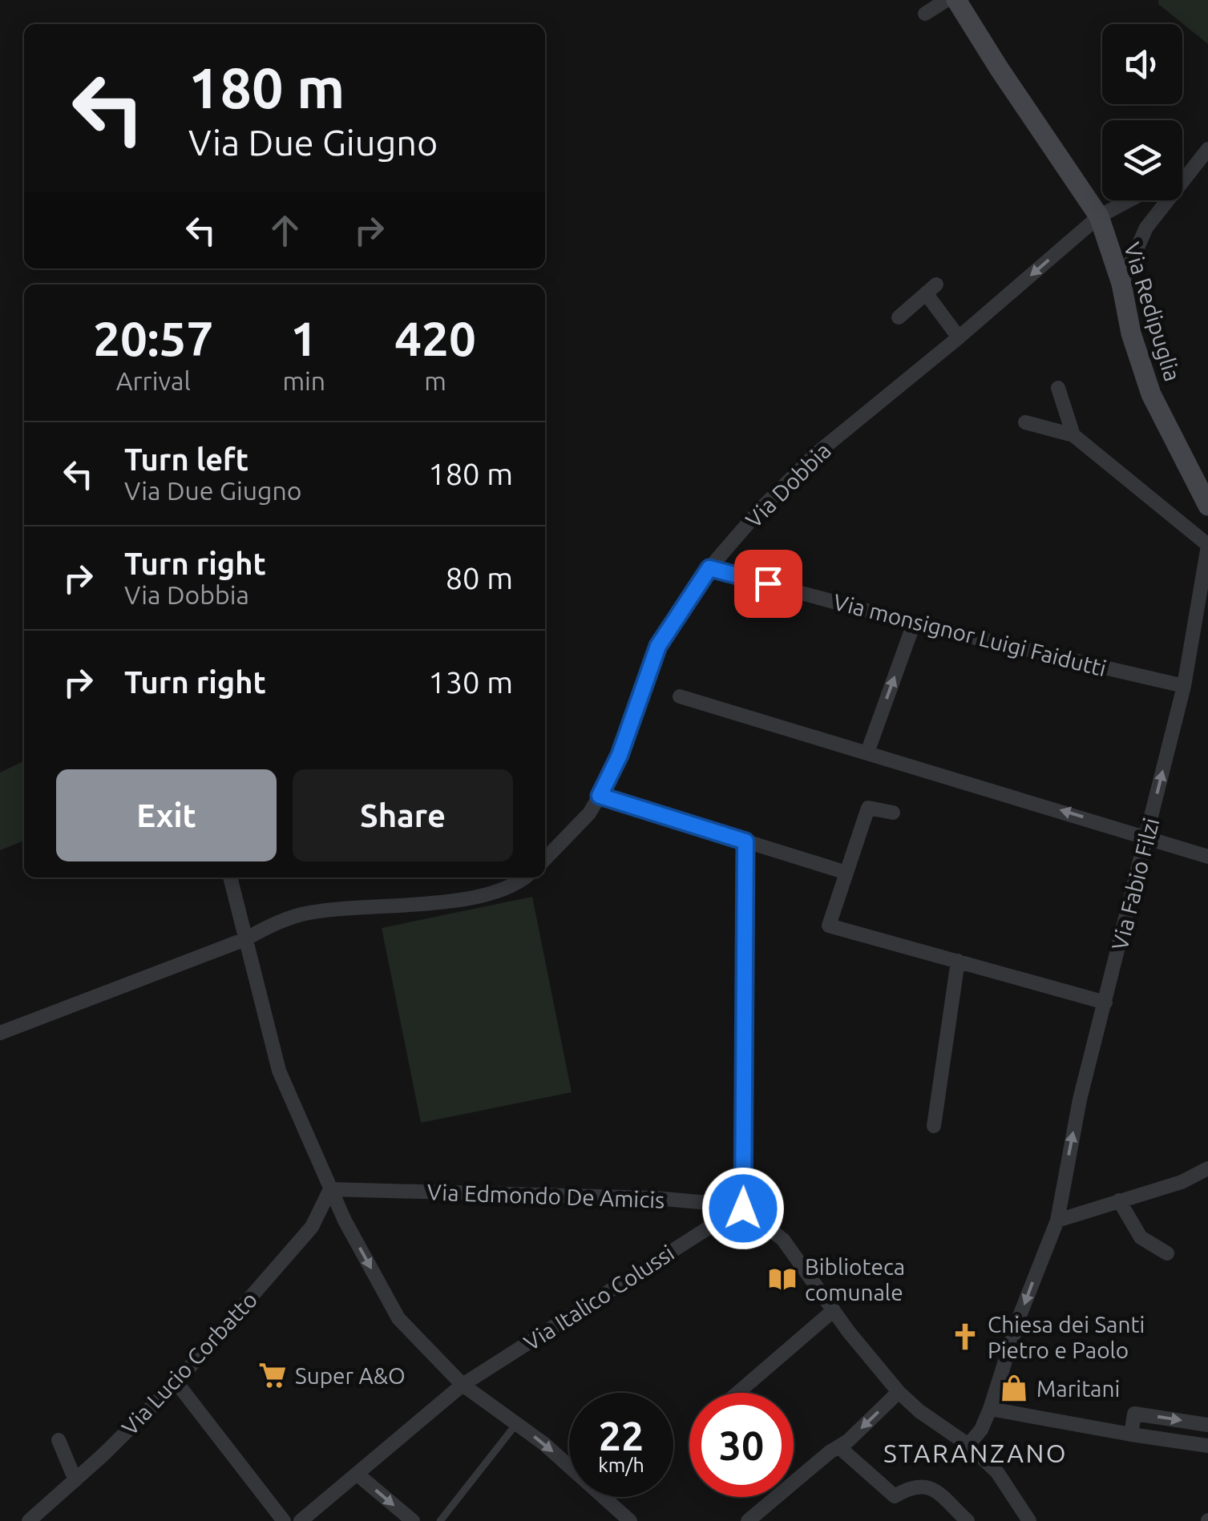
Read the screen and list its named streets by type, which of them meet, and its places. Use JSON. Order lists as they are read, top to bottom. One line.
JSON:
{"streets":{"street":["Via Redipuglia","Via Dobbia","Via monsignor Luigi Faidutti","Via Fabio Filzi","Via Edmondo De Amicis","Via Italico Colussi","Via Lucio Corbatto"]},"crossings":[["Via Redipuglia","Via Dobbia"],["Via Dobbia","Via monsignor Luigi Faidutti"],["Via monsignor Luigi Faidutti","Via Fabio Filzi"],["Via Fabio Filzi","Via Edmondo De Amicis"],["Via Edmondo De Amicis","Via Italico Colussi"],["Via Edmondo De Amicis","Via Lucio Corbatto"]],"districts":["STARANZANO"],"places":{"library":["Biblioteca comunale"],"church":["Chiesa dei Santi Pietro e Paolo"],"supermarket":["Super A&O"],"shop":["Maritani"]},"page":{"turn":["180 m","Via Due Giugno"],"eta":["20:57","Arrival","1","min","420","m"],"list":[{"name":"Turn left","note":"Via Due Giugno","value":"180 m"},{"name":"Turn right","note":"Via Dobbia","value":"80 m"},{"name":"Turn right","value":"130 m"}],"buttons":["Exit","Share"],"speed":"22 km/h","limit":"30"}}
